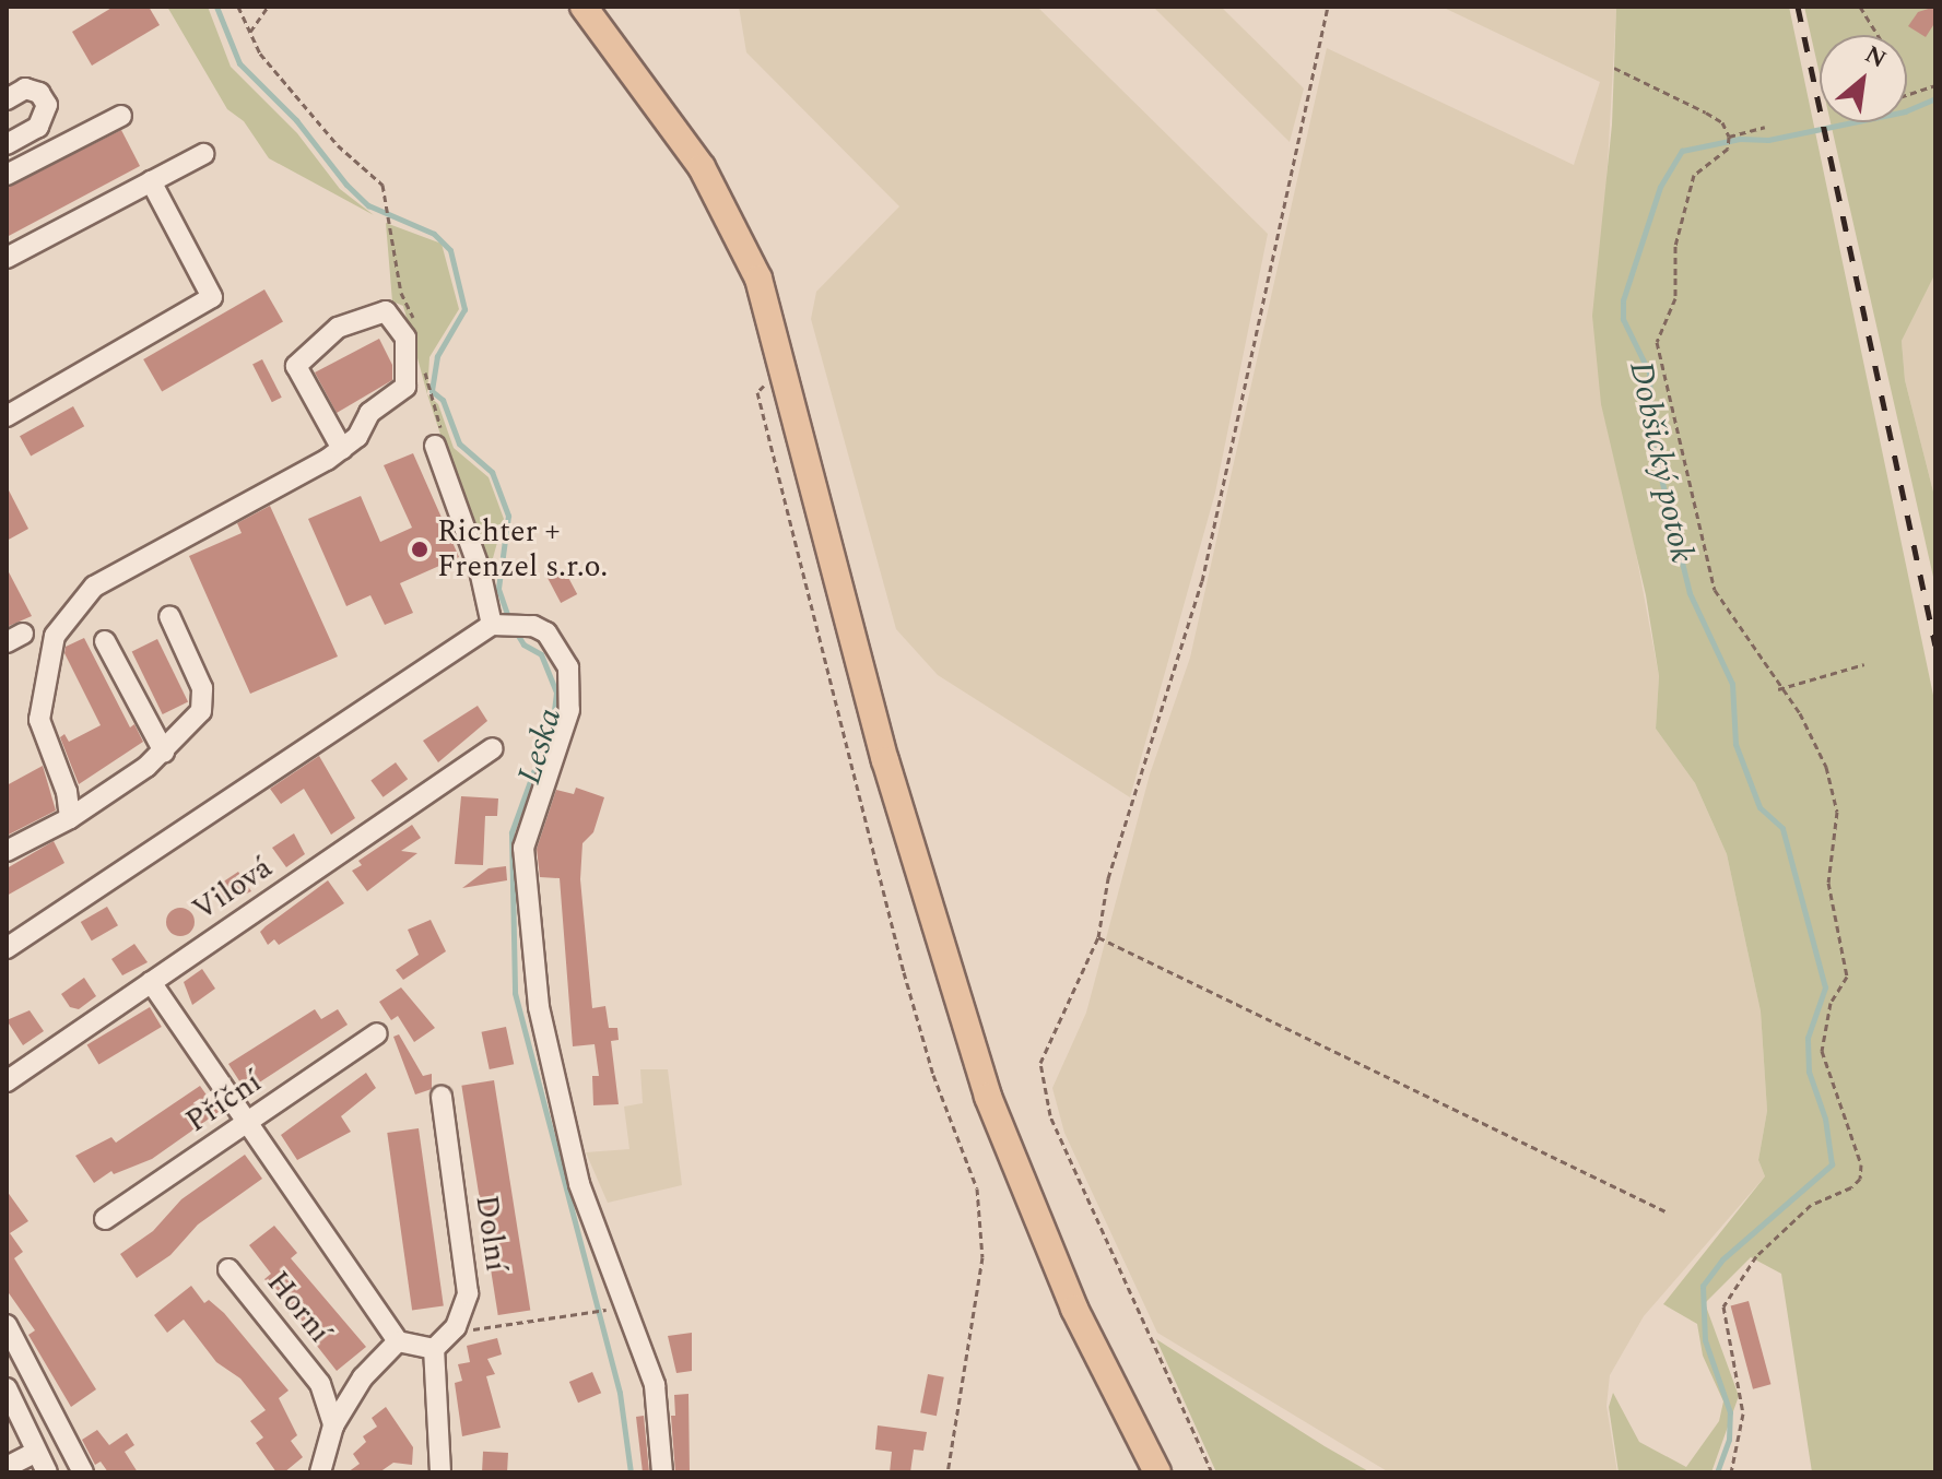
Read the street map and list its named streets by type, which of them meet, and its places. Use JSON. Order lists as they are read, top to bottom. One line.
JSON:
{"streets":{"street":["Vilová","Příční","Dolní","Horní"]},"water":["Dobšický potok","Leska"],"places":["Richter + Frenzel s.r.o."],"north":"top right"}
